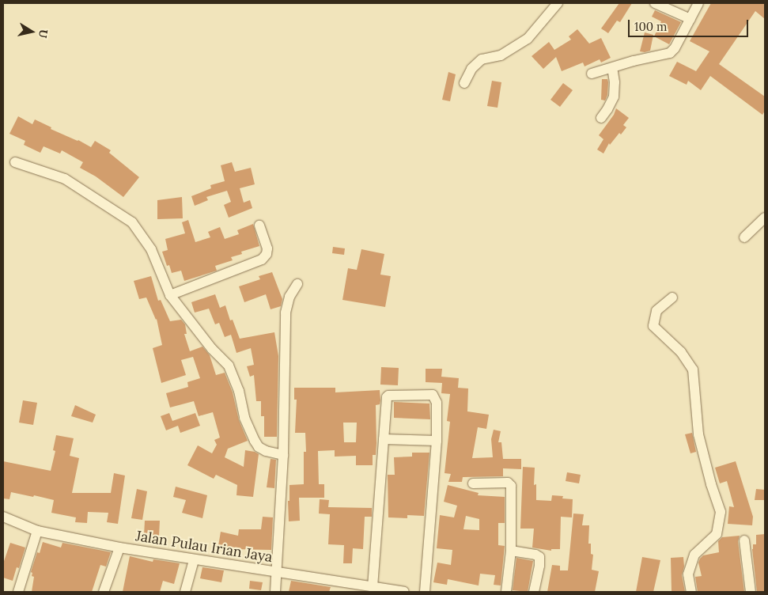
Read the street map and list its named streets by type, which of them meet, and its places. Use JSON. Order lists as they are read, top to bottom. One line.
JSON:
{"streets":{"street":["Jalan Pulau Irian Jaya"]},"scale_bar":"100 m","north":"right"}
